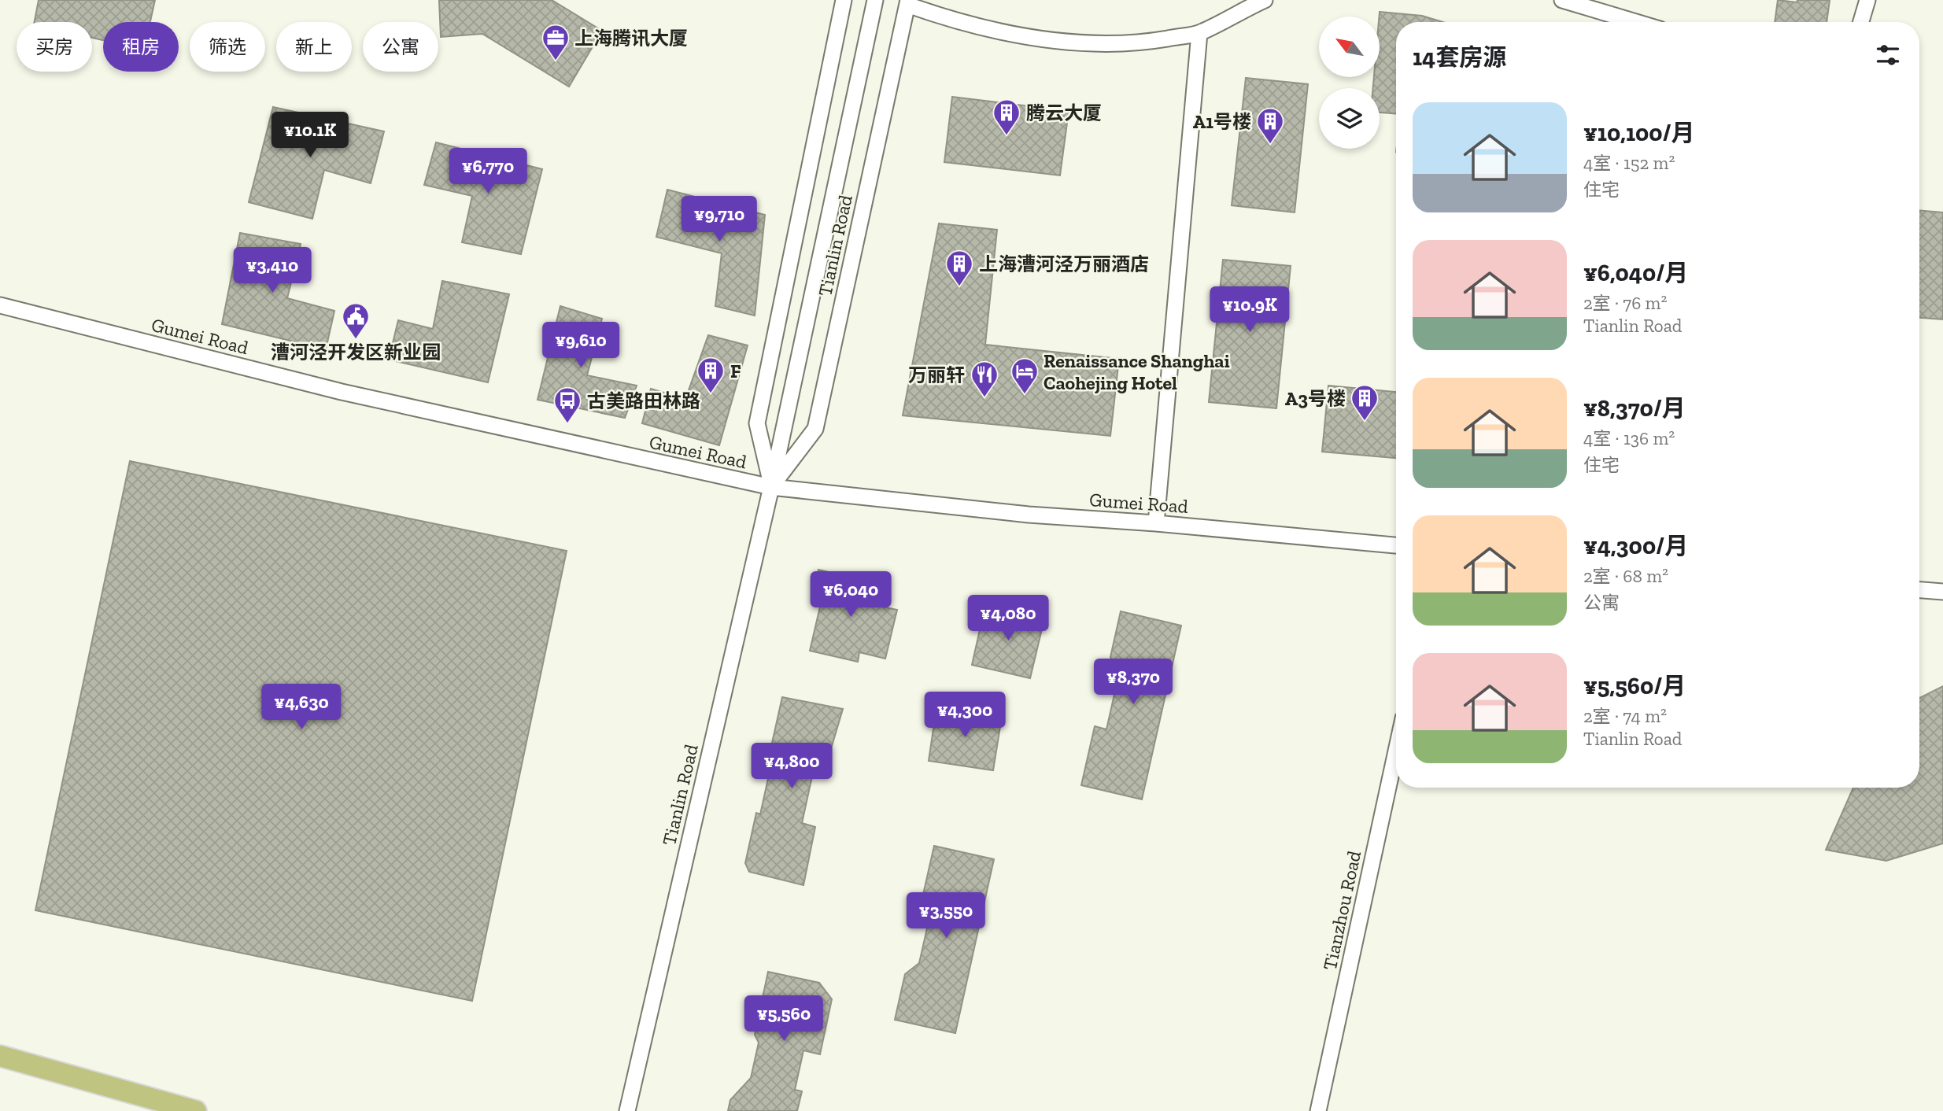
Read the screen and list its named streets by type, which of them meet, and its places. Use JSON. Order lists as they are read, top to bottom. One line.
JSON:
{"streets":{"street":["Tianlin Road","Gumei Road","Tianzhou Road"]},"crossings":[["Tianlin Road","Gumei Road"]],"places":{"office":["上海腾讯大厦"],"building":["腾云大厦","A1号楼","上海漕河泾万丽酒店","F","A3号楼"],"public building":["漕河泾开发区新业园"],"hotel":["Renaissance Shanghai Caohejing Hotel"],"restaurant":["万丽轩"],"bus stop":["古美路田林路"]},"north":"top left","page":{"chip":["买房","租房","筛选","新上","公寓"],"heading":"14套房源","list":[{"name":"¥10,100/月","note":"4室 · 152 m² · 住宅"},{"name":"¥6,040/月","note":"2室 · 76 m² · Tianlin Road"},{"name":"¥8,370/月","note":"4室 · 136 m² · 住宅"},{"name":"¥4,300/月","note":"2室 · 68 m² · 公寓"},{"name":"¥5,560/月","note":"2室 · 74 m² · Tianlin Road"}],"price":["¥10.1K","¥6,770","¥9,710","¥3,410","¥10.9K","¥9,610","¥6,040","¥4,080","¥8,370","¥4,630","¥4,300","¥4,800","¥3,550","¥5,560"]}}
